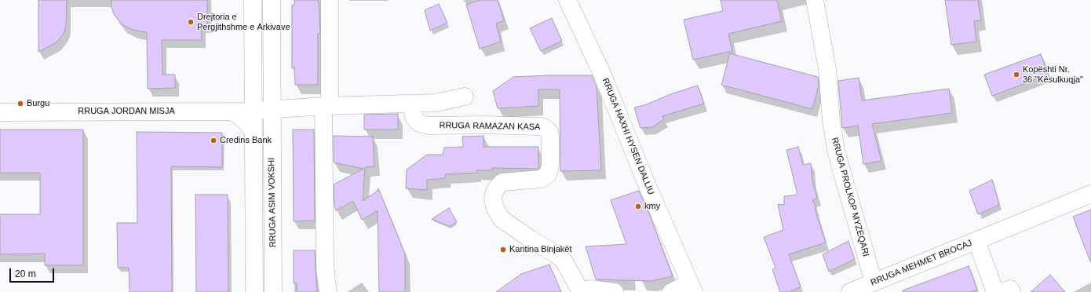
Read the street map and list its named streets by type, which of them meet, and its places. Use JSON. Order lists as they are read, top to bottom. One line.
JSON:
{"streets":{"street":["RRUGA JORDAN MISJA","RRUGA RAMAZAN KASA","RRUGA HAXHI HYSEN DALLIU","RRUGA PROLKOP MYZEQARI","RRUGA ASIM VOKSHI","RRUGA MEHMET BROCAJ"]},"crossings":[["RRUGA JORDAN MISJA","RRUGA ASIM VOKSHI"],["RRUGA PROLKOP MYZEQARI","RRUGA MEHMET BROCAJ"]],"places":["Drejtoria e Pergjithshme e Arkivave","Kopështi Nr. 36 \"Kësulkuqja\"","Burgu","Credins Bank","kmy","Kantina Binjakët"],"scale_bar":"20 m"}
